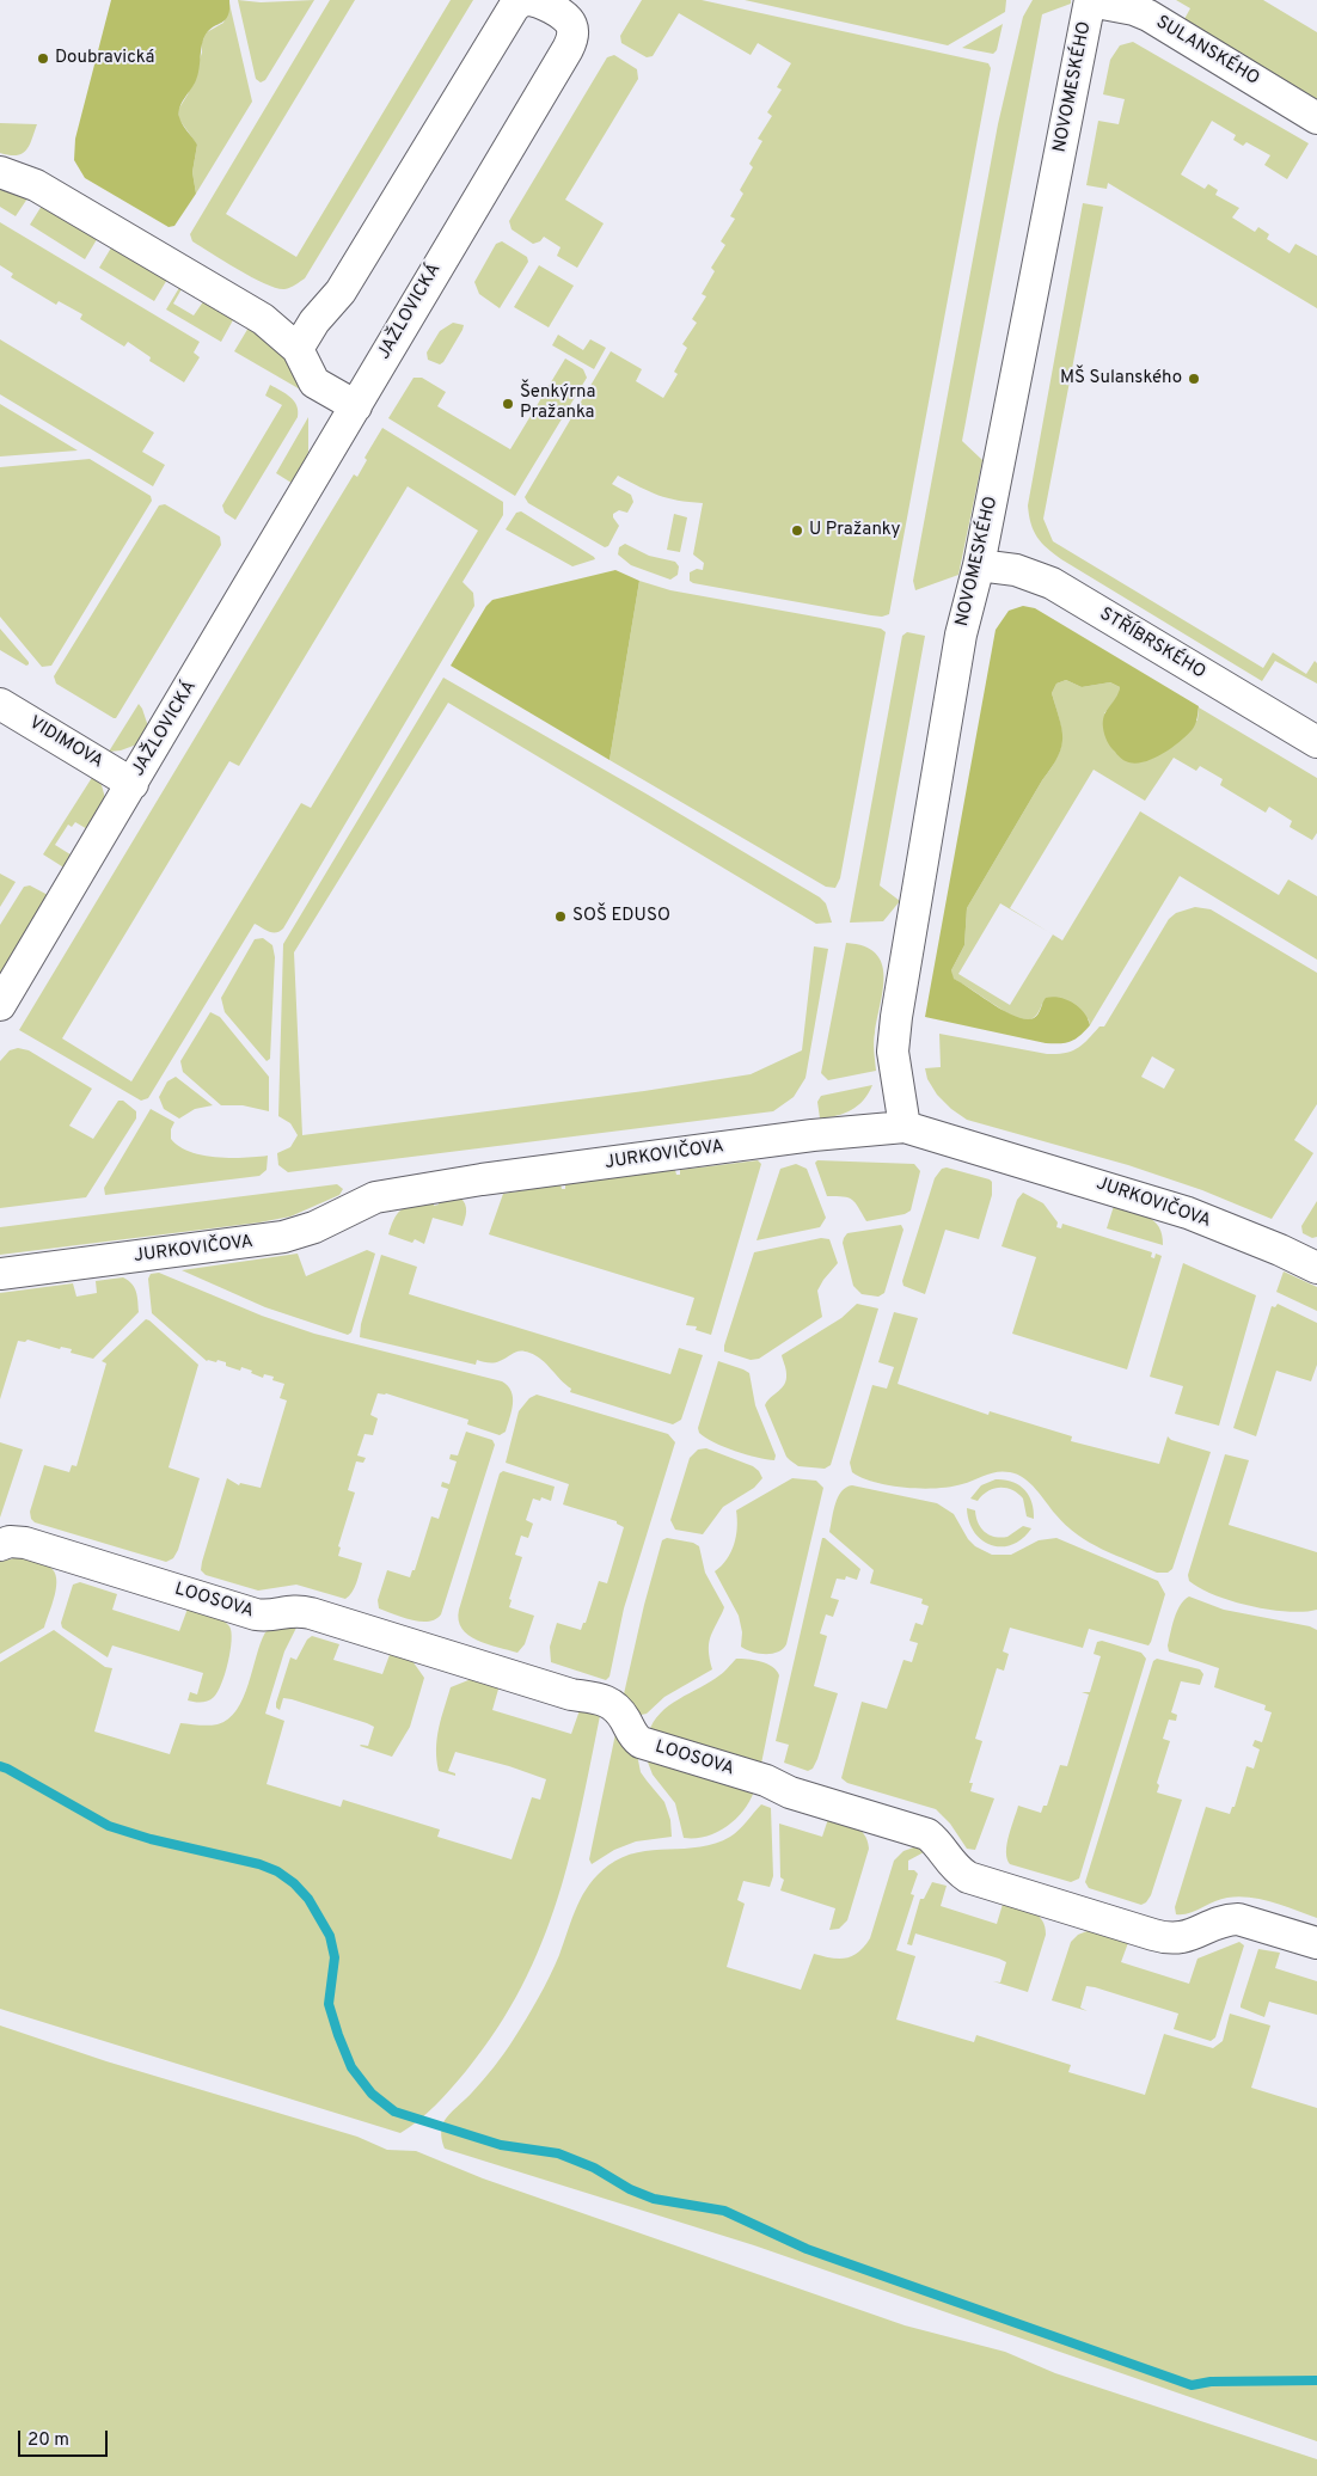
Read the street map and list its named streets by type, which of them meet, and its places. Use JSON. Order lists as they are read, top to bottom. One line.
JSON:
{"streets":{"street":["SULANSKÉHO","NOVOMESKÉHO","JAŽLOVICKÁ","STŘÍBRSKÉHO","VIDIMOVA","JURKOVIČOVA","LOOSOVA"]},"crossings":[["SULANSKÉHO","NOVOMESKÉHO"],["NOVOMESKÉHO","STŘÍBRSKÉHO"],["NOVOMESKÉHO","JURKOVIČOVA"],["JAŽLOVICKÁ","VIDIMOVA"]],"places":["Doubravická","MŠ Sulanského","Šenkýrna Pražanka","U Pražanky","SOŠ EDUSO"],"scale_bar":"20 m"}
